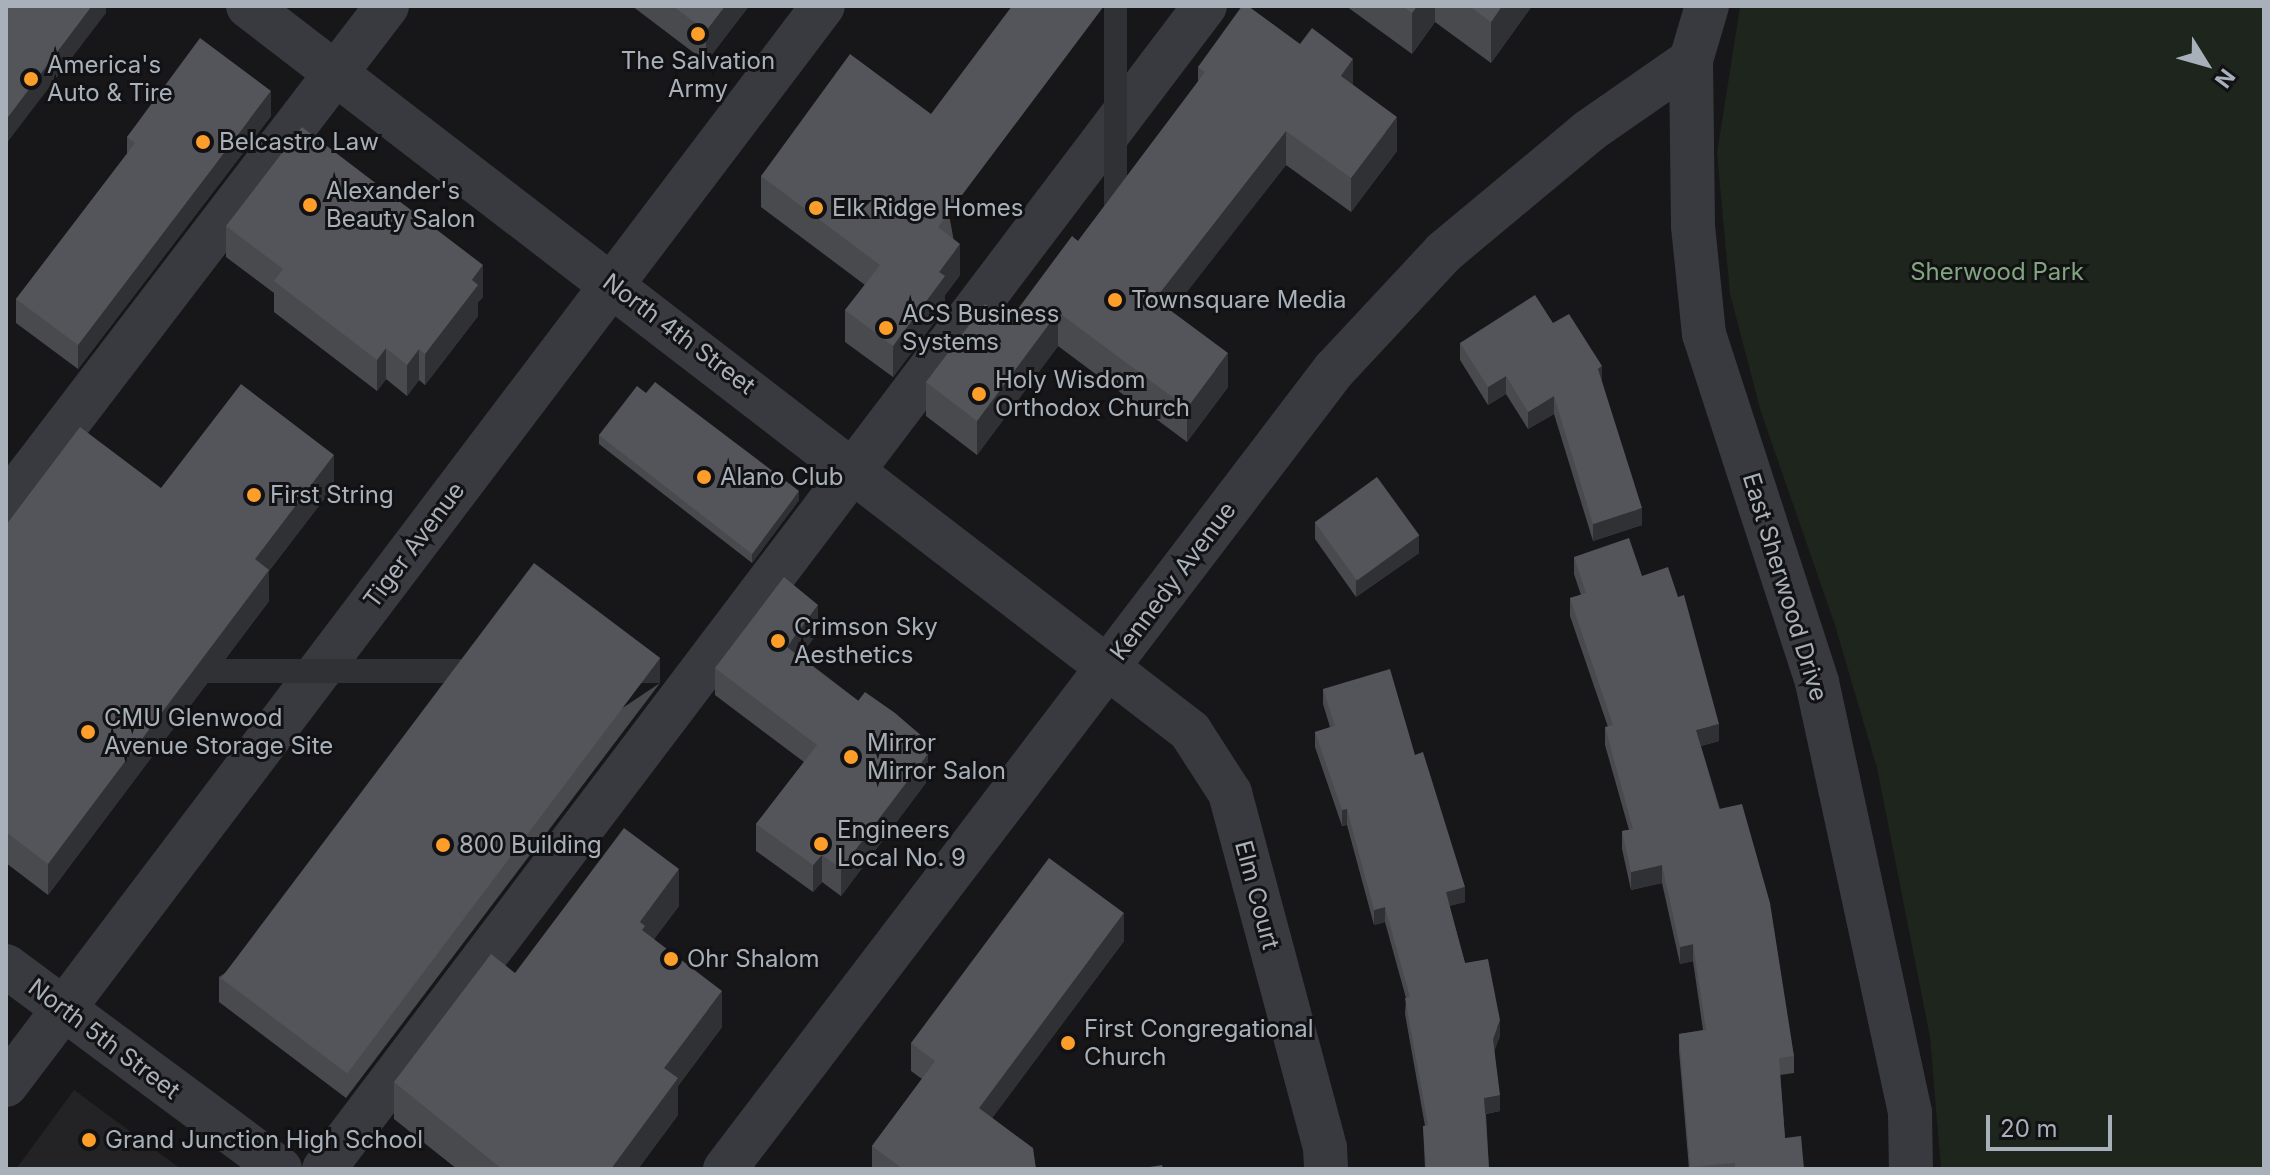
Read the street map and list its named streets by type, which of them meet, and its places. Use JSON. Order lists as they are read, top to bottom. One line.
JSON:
{"streets":{"street":["North 4th Street","Tiger Avenue","Kennedy Avenue","East Sherwood Drive","Elm Court","North 5th Street"]},"crossings":[["North 4th Street","Tiger Avenue"],["North 4th Street","Kennedy Avenue"],["North 4th Street","Elm Court"],["Tiger Avenue","North 5th Street"],["Kennedy Avenue","East Sherwood Drive"],["Kennedy Avenue","Elm Court"]],"parks":["Sherwood Park"],"places":["The Salvation Army","America's Auto & Tire","Belcastro Law","Alexander's Beauty Salon","Elk Ridge Homes","Townsquare Media","ACS Business Systems","Holy Wisdom Orthodox Church","Alano Club","First String","Crimson Sky Aesthetics","CMU Glenwood Avenue Storage Site","Mirror Mirror Salon","Engineers Local No. 9","800 Building","Ohr Shalom","First Congregational Church","Grand Junction High School"],"scale_bar":"20 m","north":"bottom right"}
